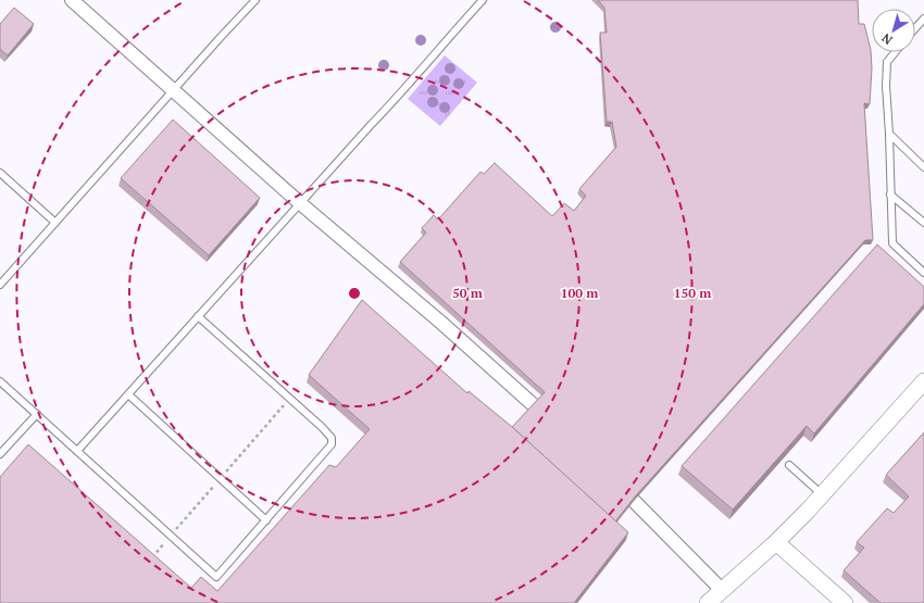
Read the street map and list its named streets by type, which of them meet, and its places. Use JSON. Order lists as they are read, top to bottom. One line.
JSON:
{"north":"bottom left","rings":["50 m","100 m","150 m"]}
